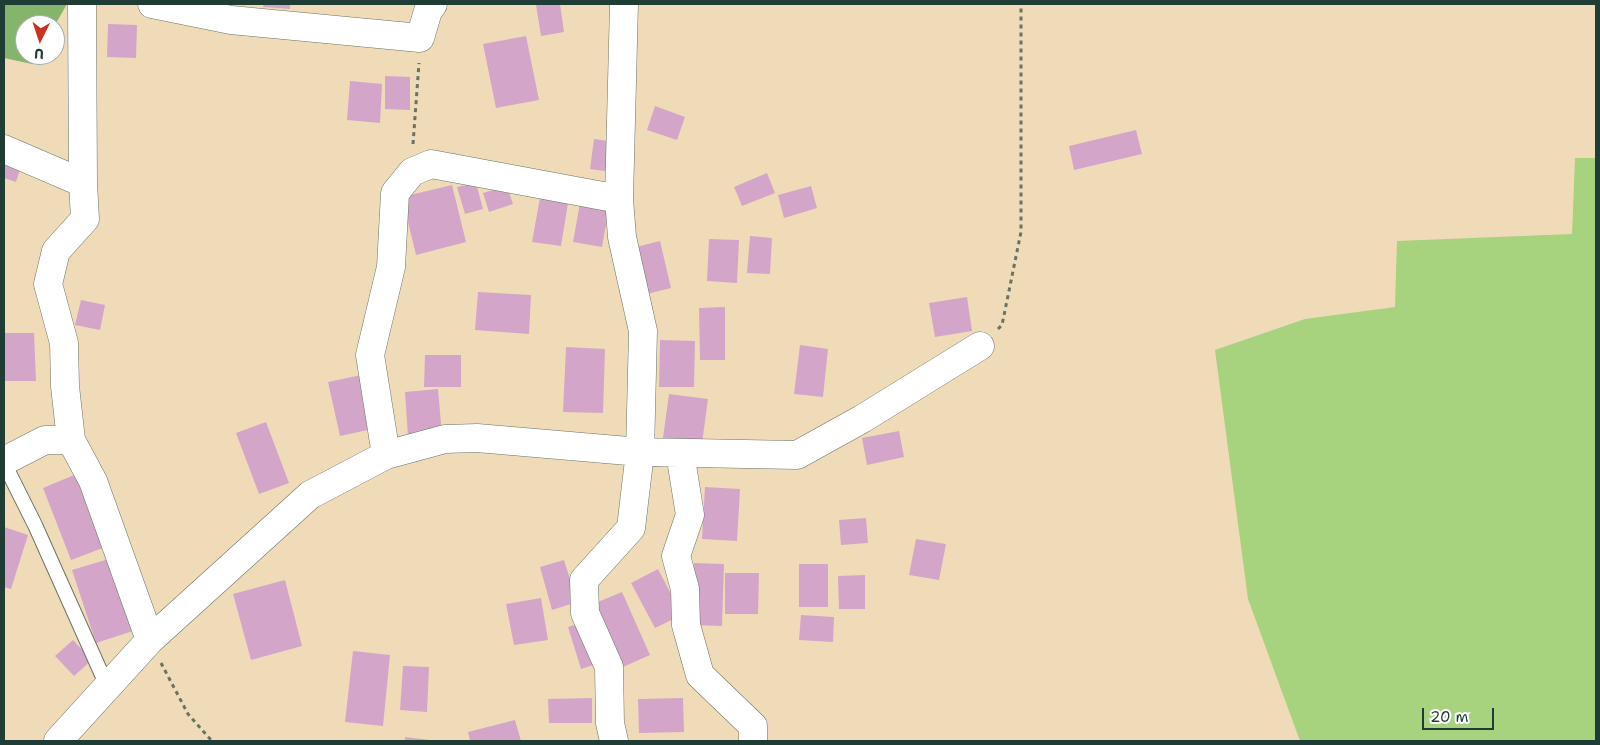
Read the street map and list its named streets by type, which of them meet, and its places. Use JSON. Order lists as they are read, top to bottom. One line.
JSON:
{"scale_bar":"20 m","north":"bottom"}
